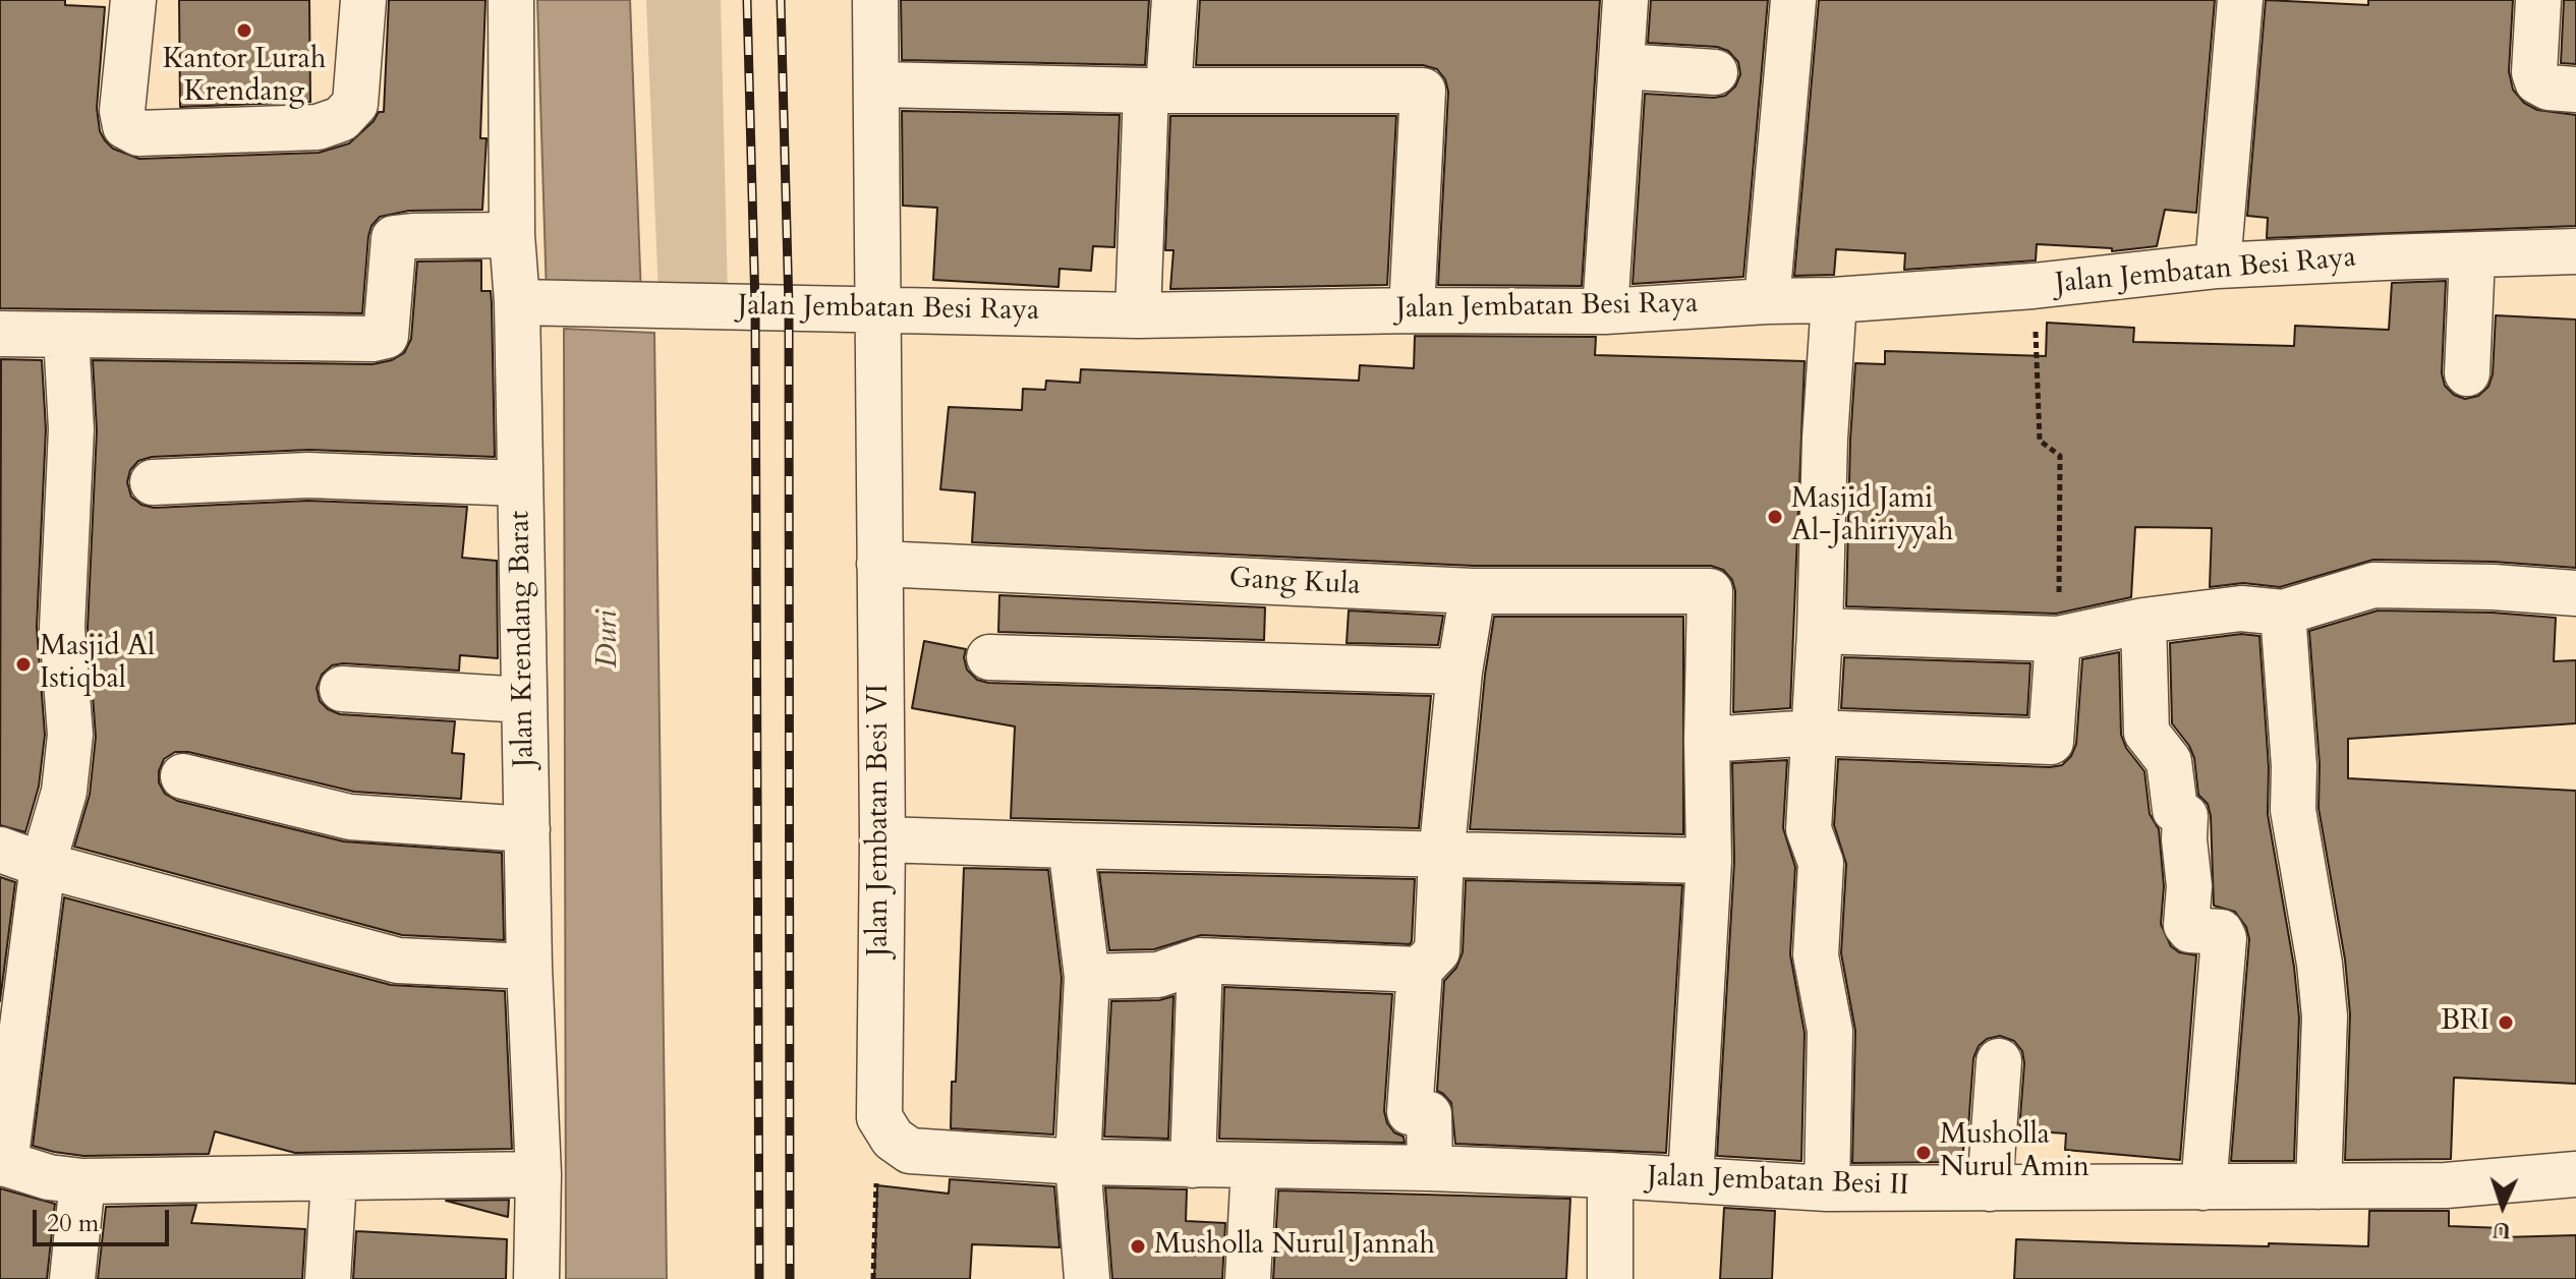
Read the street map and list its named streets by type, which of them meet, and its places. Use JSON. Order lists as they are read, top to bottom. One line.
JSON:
{"streets":{"street":["Jalan Jembatan Besi Raya","Gang Kula","Jalan Krendang Barat","Jalan Jembatan Besi VI","Jalan Jembatan Besi II"]},"crossings":[["Jalan Jembatan Besi Raya","Jalan Krendang Barat"],["Jalan Jembatan Besi Raya","Jalan Jembatan Besi VI"],["Gang Kula","Jalan Jembatan Besi VI"]],"water":["Duri"],"places":["Kantor Lurah Krendang","Masjid Jami Al-Jahiriyyah","Masjid Al Istiqbal","BRI","Musholla Nurul Amin","Musholla Nurul Jannah"],"scale_bar":"20 m","north":"bottom"}
